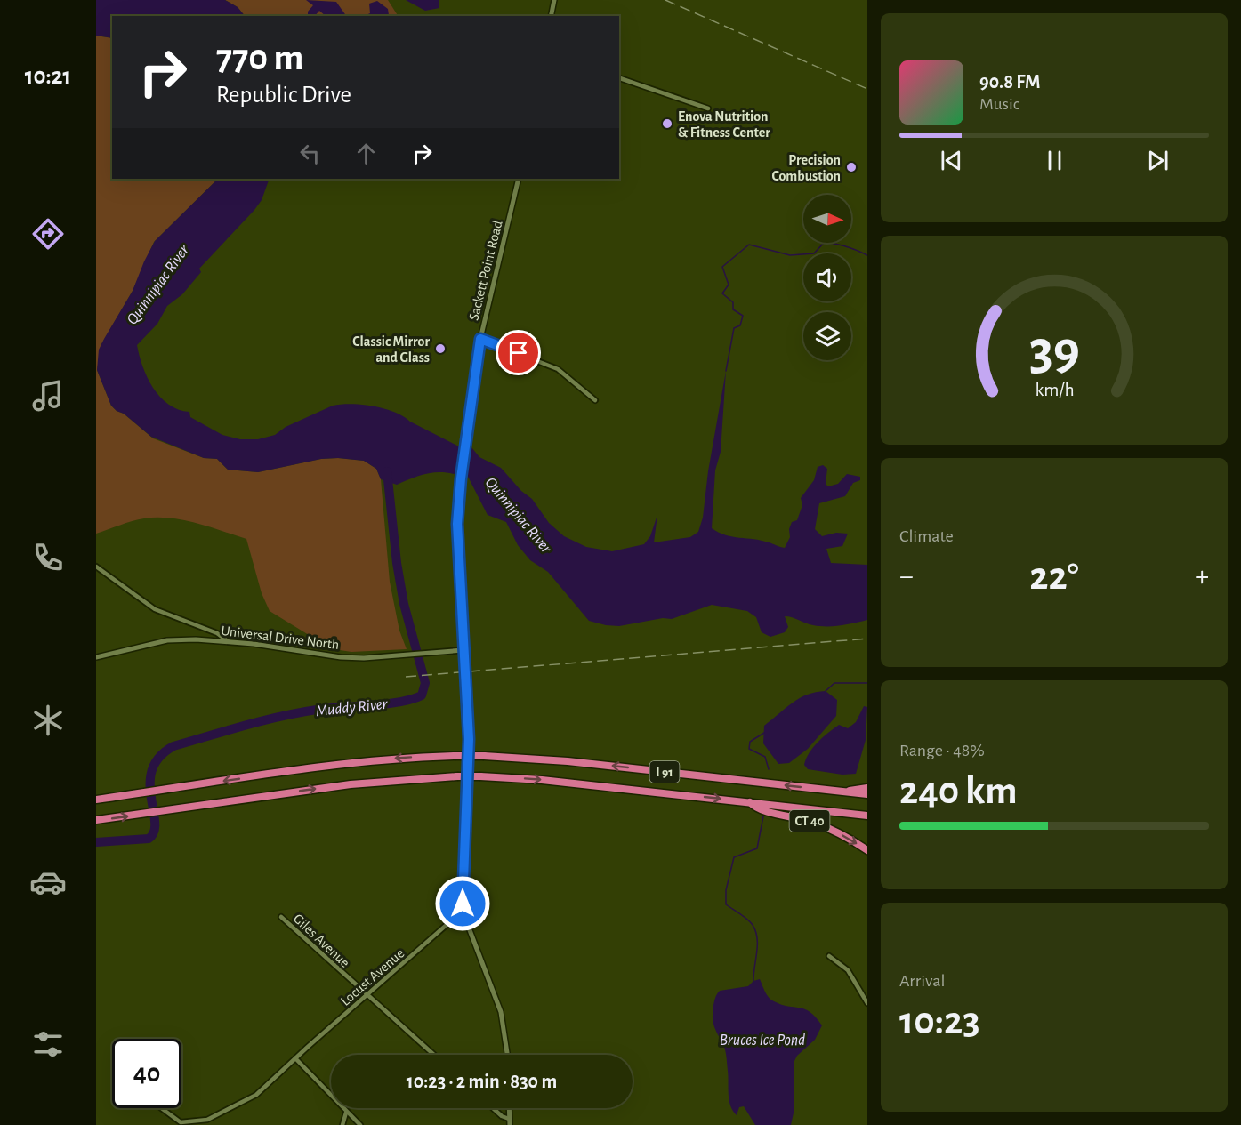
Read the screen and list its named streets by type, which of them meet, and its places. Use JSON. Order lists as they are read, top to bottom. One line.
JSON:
{"streets":{"highway":["I 91","CT 40"],"street":["Sackett Point Road","Universal Drive North","Giles Avenue","Locust Avenue"]},"crossings":[["Sackett Point Road","Universal Drive North"],["Sackett Point Road","Locust Avenue"],["I 91","CT 40"],["Giles Avenue","Locust Avenue"]],"water":["Quinnipiac River","Muddy River","Bruces Ice Pond"],"places":["Enova Nutrition & Fitness Center","Precision Combustion","Classic Mirror and Glass"],"north":"right","page":{"tabs":"10:21","turn":["770 m","Republic Drive"],"song":["90.8 FM","Music"],"tile":["Climate",["Range · 48%","240 km"],["Arrival","10:23"]],"heat":["−","22°","+"],"limit":"40","trip":"10:23 · 2 min · 830 m","gauge":["39","km/h"]}}
